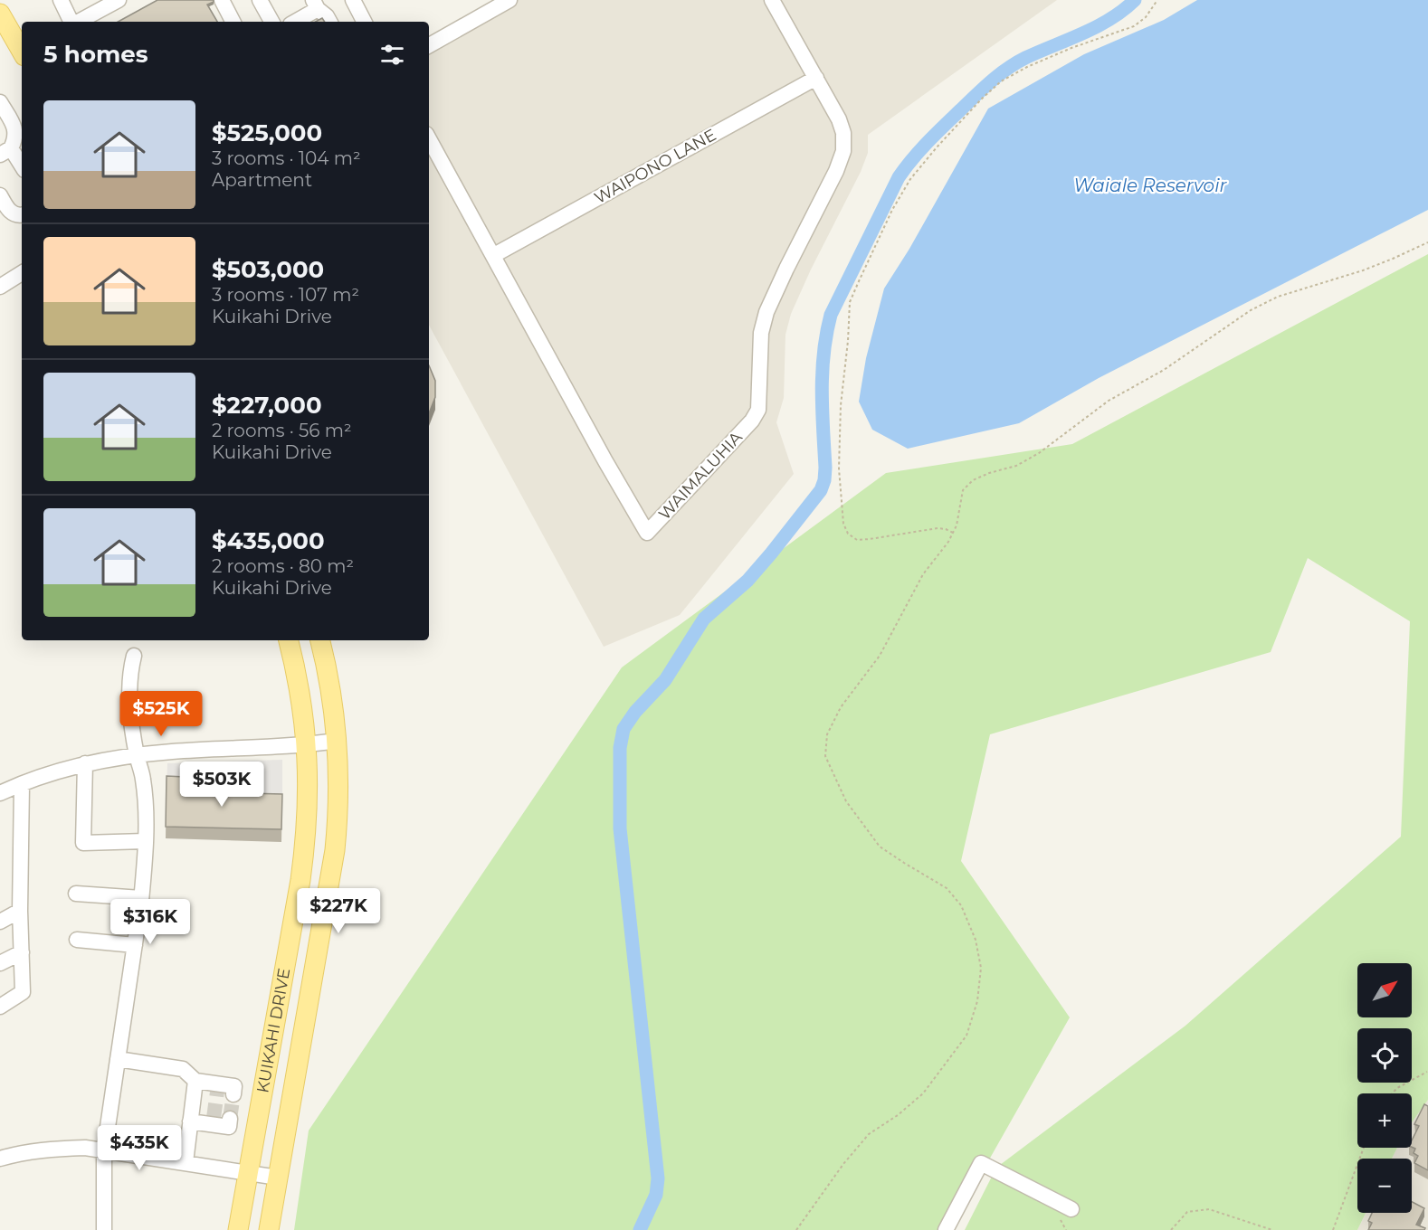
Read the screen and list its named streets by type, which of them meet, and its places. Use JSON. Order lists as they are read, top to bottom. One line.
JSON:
{"streets":{"main road":["KUIKAHI DRIVE"],"street":["WAIPONO LANE","WAIMALUHIA"]},"crossings":[["WAIPONO LANE","WAIMALUHIA"]],"water":["Waiale Reservoir"],"north":"top right","page":{"heading":"5 homes","list":[{"name":"$525,000","note":"3 rooms · 104 m² · Apartment"},{"name":"$503,000","note":"3 rooms · 107 m² · Kuikahi Drive"},{"name":"$227,000","note":"2 rooms · 56 m² · Kuikahi Drive"},{"name":"$435,000","note":"2 rooms · 80 m² · Kuikahi Drive"}],"price":["$525K","$503K","$227K","$316K","$435K"],"map_buttons":["+","−"]}}
